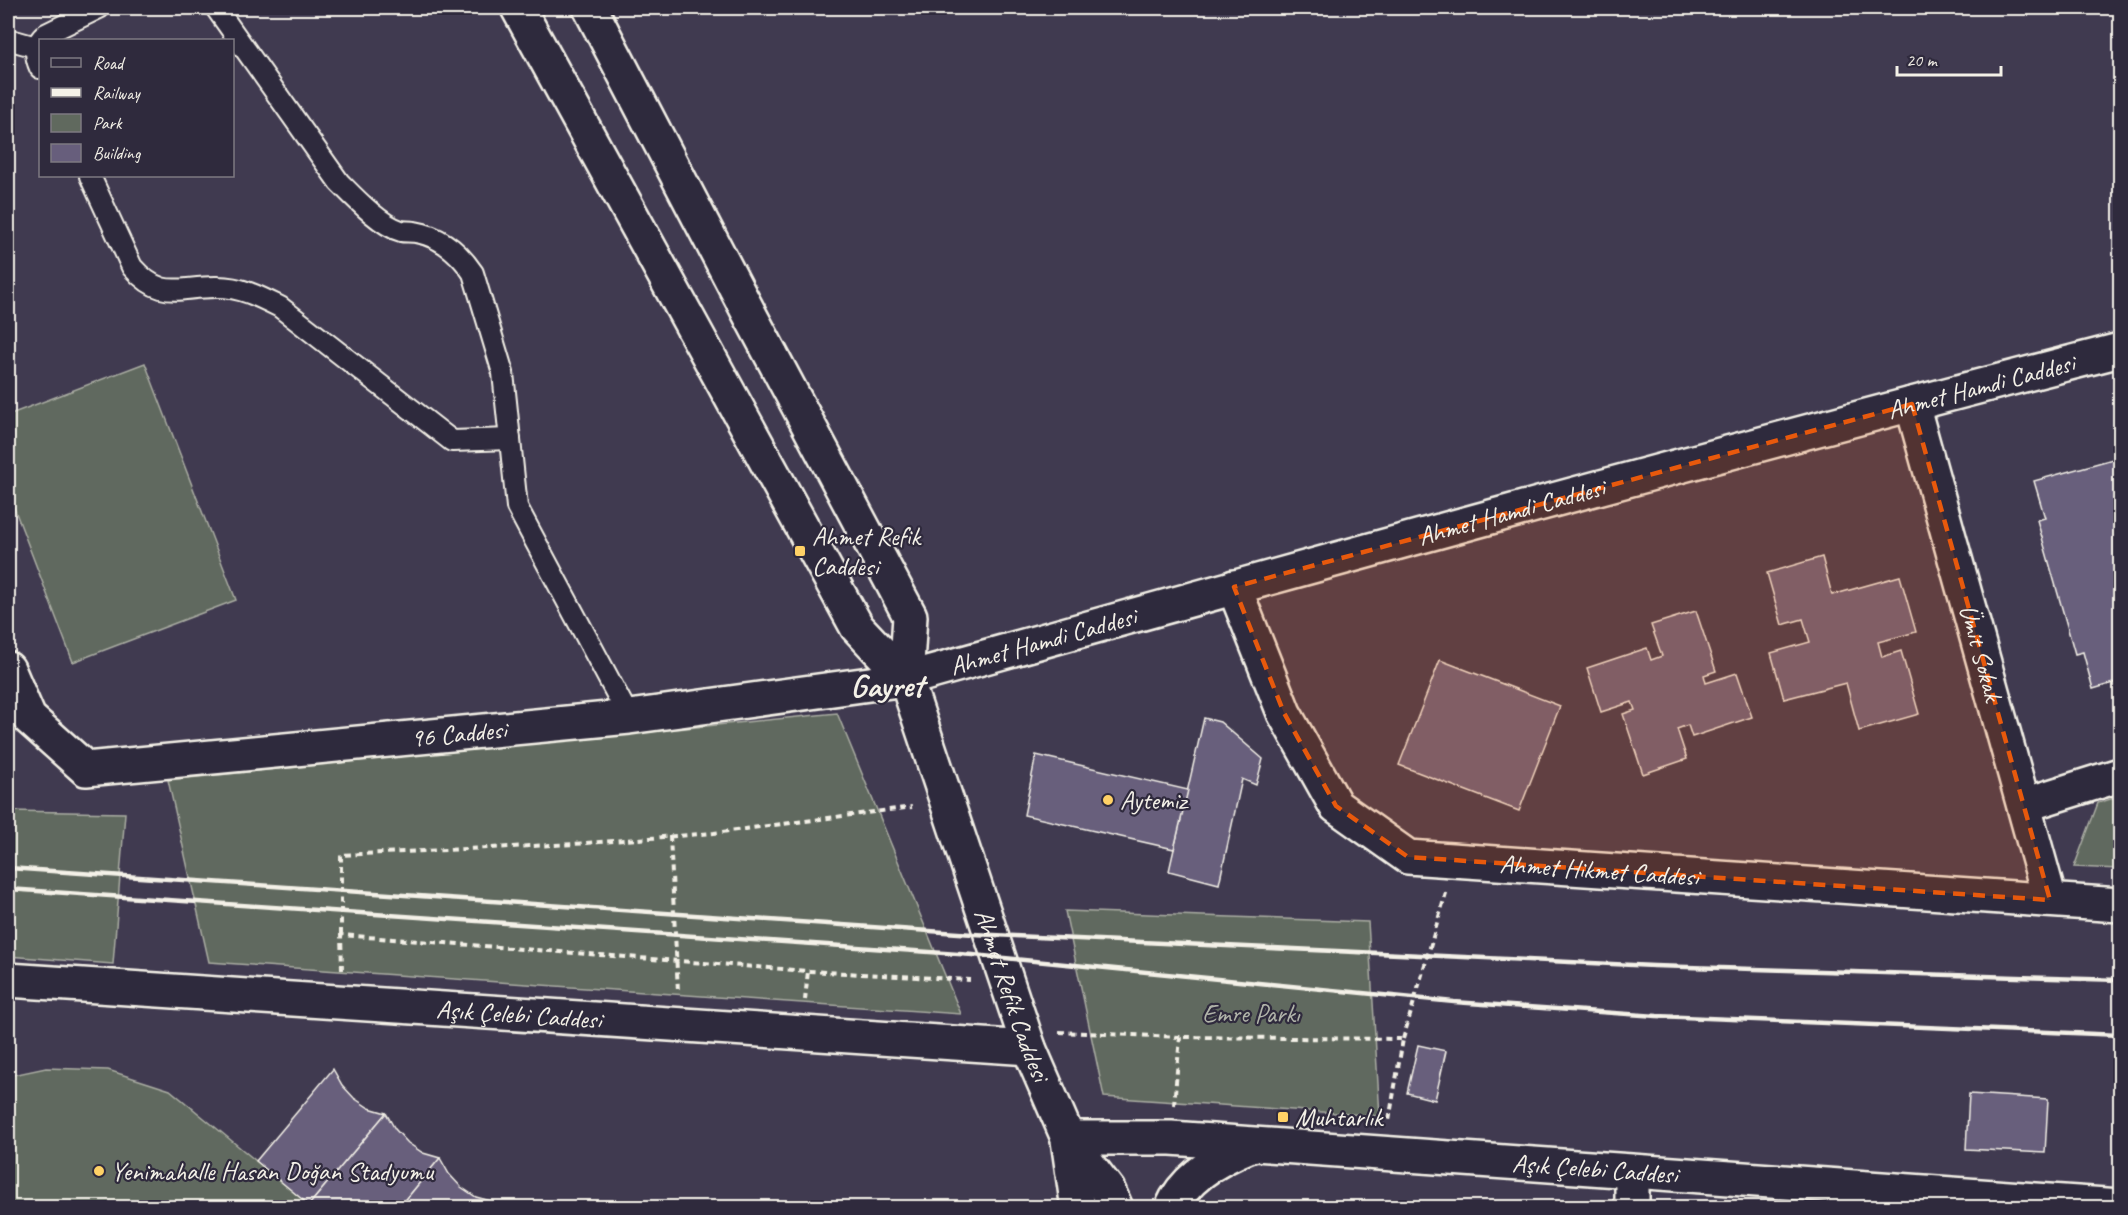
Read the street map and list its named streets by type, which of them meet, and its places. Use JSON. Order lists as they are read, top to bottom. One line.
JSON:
{"streets":{"street":["Ahmet Hamdi Caddesi","Ümit Sokak","96 Caddesi","Ahmet Hikmet Caddesi","Ahmet Refik Caddesi","Aşık Çelebi Caddesi"]},"crossings":[["Ahmet Hamdi Caddesi","Ümit Sokak"],["Ahmet Hamdi Caddesi","96 Caddesi"],["Ahmet Hamdi Caddesi","Ahmet Hikmet Caddesi"],["Ahmet Hamdi Caddesi","Ahmet Refik Caddesi"],["Ümit Sokak","Ahmet Hikmet Caddesi"],["96 Caddesi","Ahmet Refik Caddesi"],["Ahmet Refik Caddesi","Aşık Çelebi Caddesi"]],"districts":["Gayret"],"parks":["Emre Parkı"],"places":{"transit":["Ahmet Refik Caddesi","Muhtarlık"],"other":["Aytemiz","Yenimahalle Hasan Doğan Stadyumu"]},"legend":["Road","Railway","Park","Building"],"scale_bar":"20 m"}
